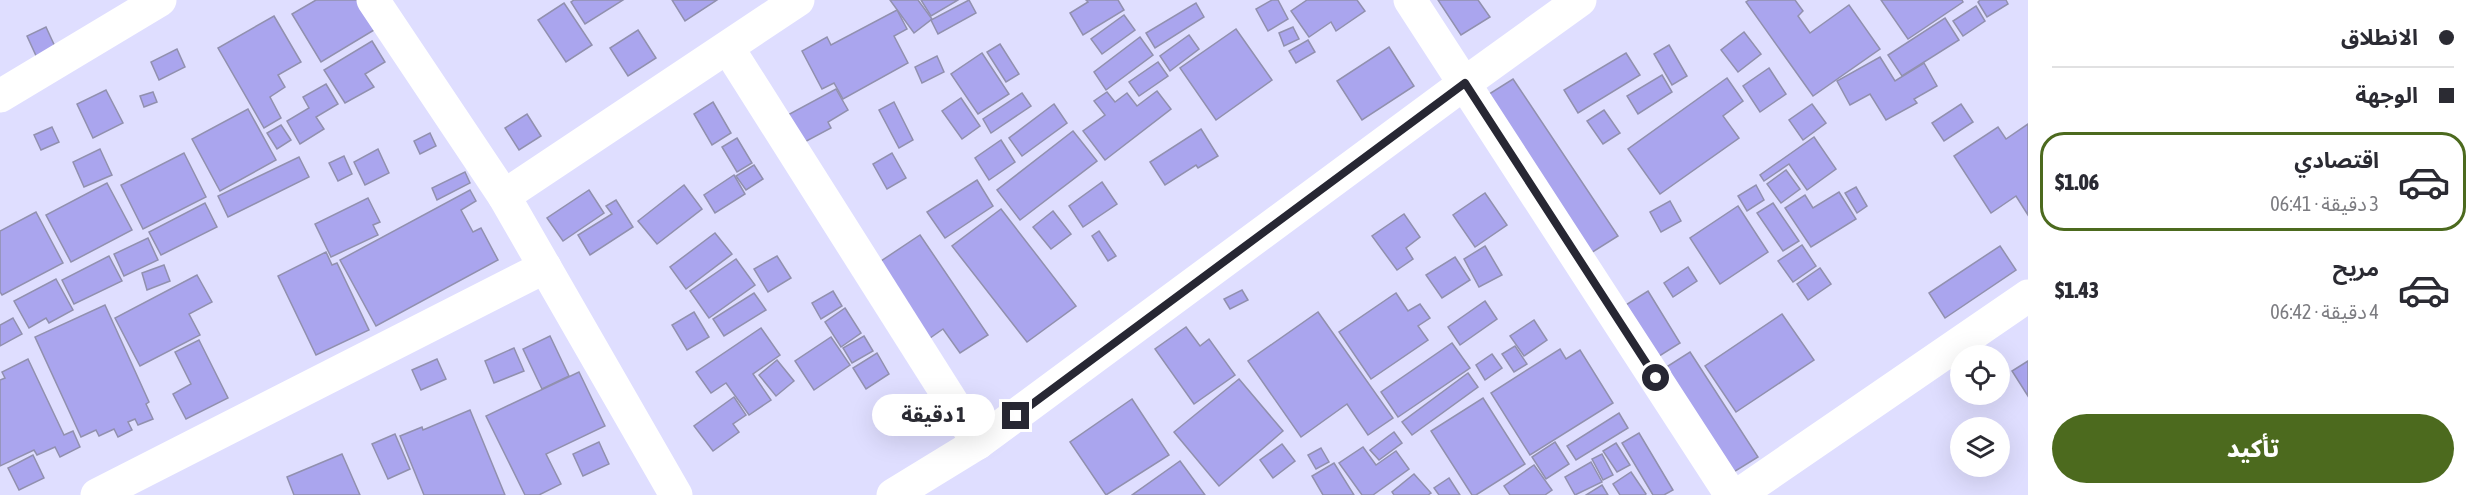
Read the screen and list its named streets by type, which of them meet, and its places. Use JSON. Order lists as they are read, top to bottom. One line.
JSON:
{"page":{"banner":["الانطلاق","الوجهة"],"list":[{"name":"اقتصادي","note":"3 دقيقة · 06:41","value":"$1.06"},{"name":"مريح","note":"4 دقيقة · 06:42","value":"$1.43"}],"bubble":"1 دقيقة","buttons":"تأكيد"}}
